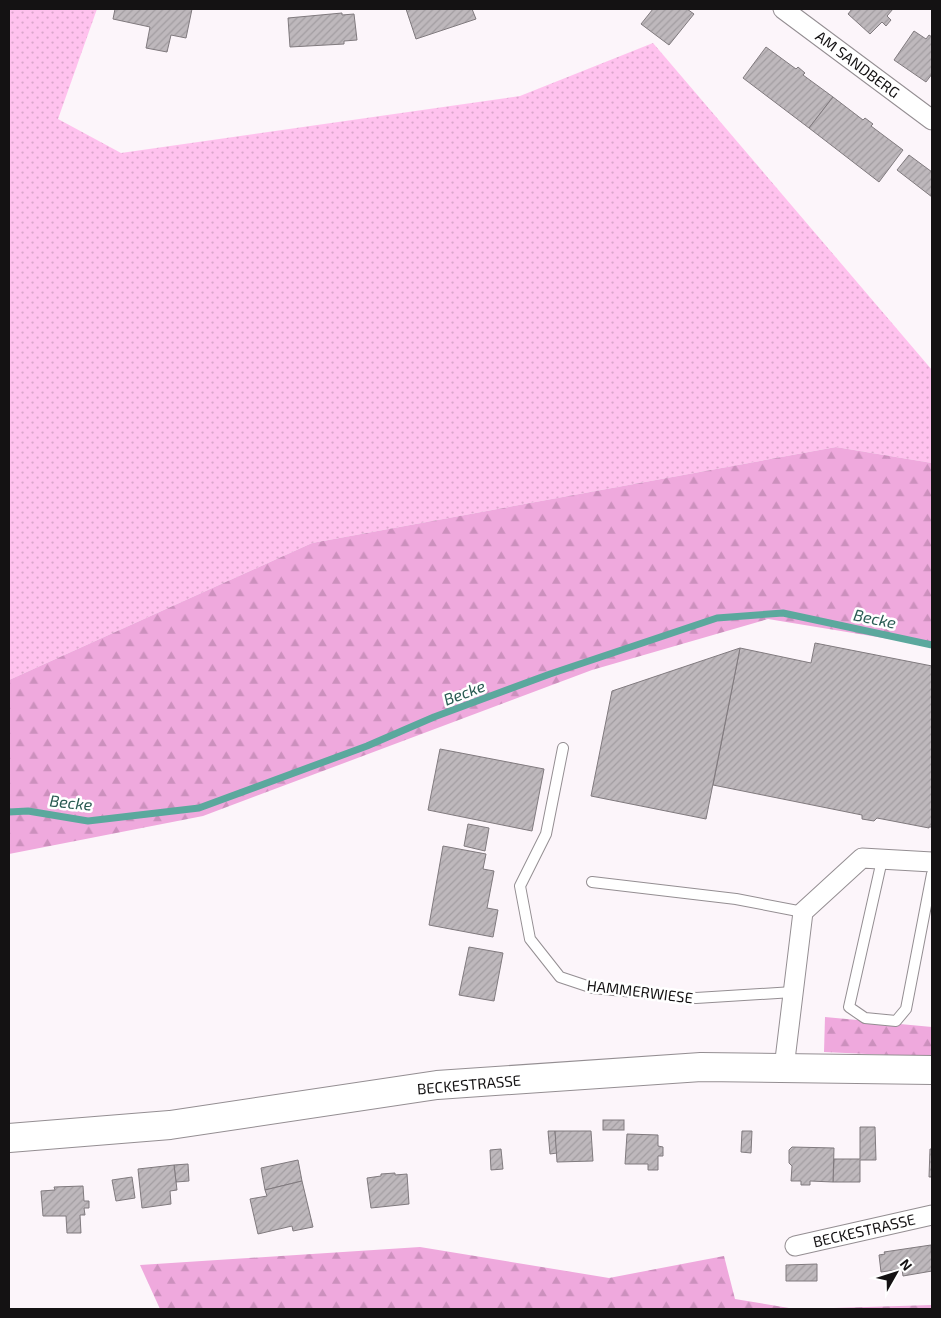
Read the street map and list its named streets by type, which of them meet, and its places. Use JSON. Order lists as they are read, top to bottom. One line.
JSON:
{"streets":{"main road":["BECKESTRASSE"],"street":["AM SANDBERG"],"lane":["HAMMERWIESE"]},"water":["Becke"],"north":"top right"}
